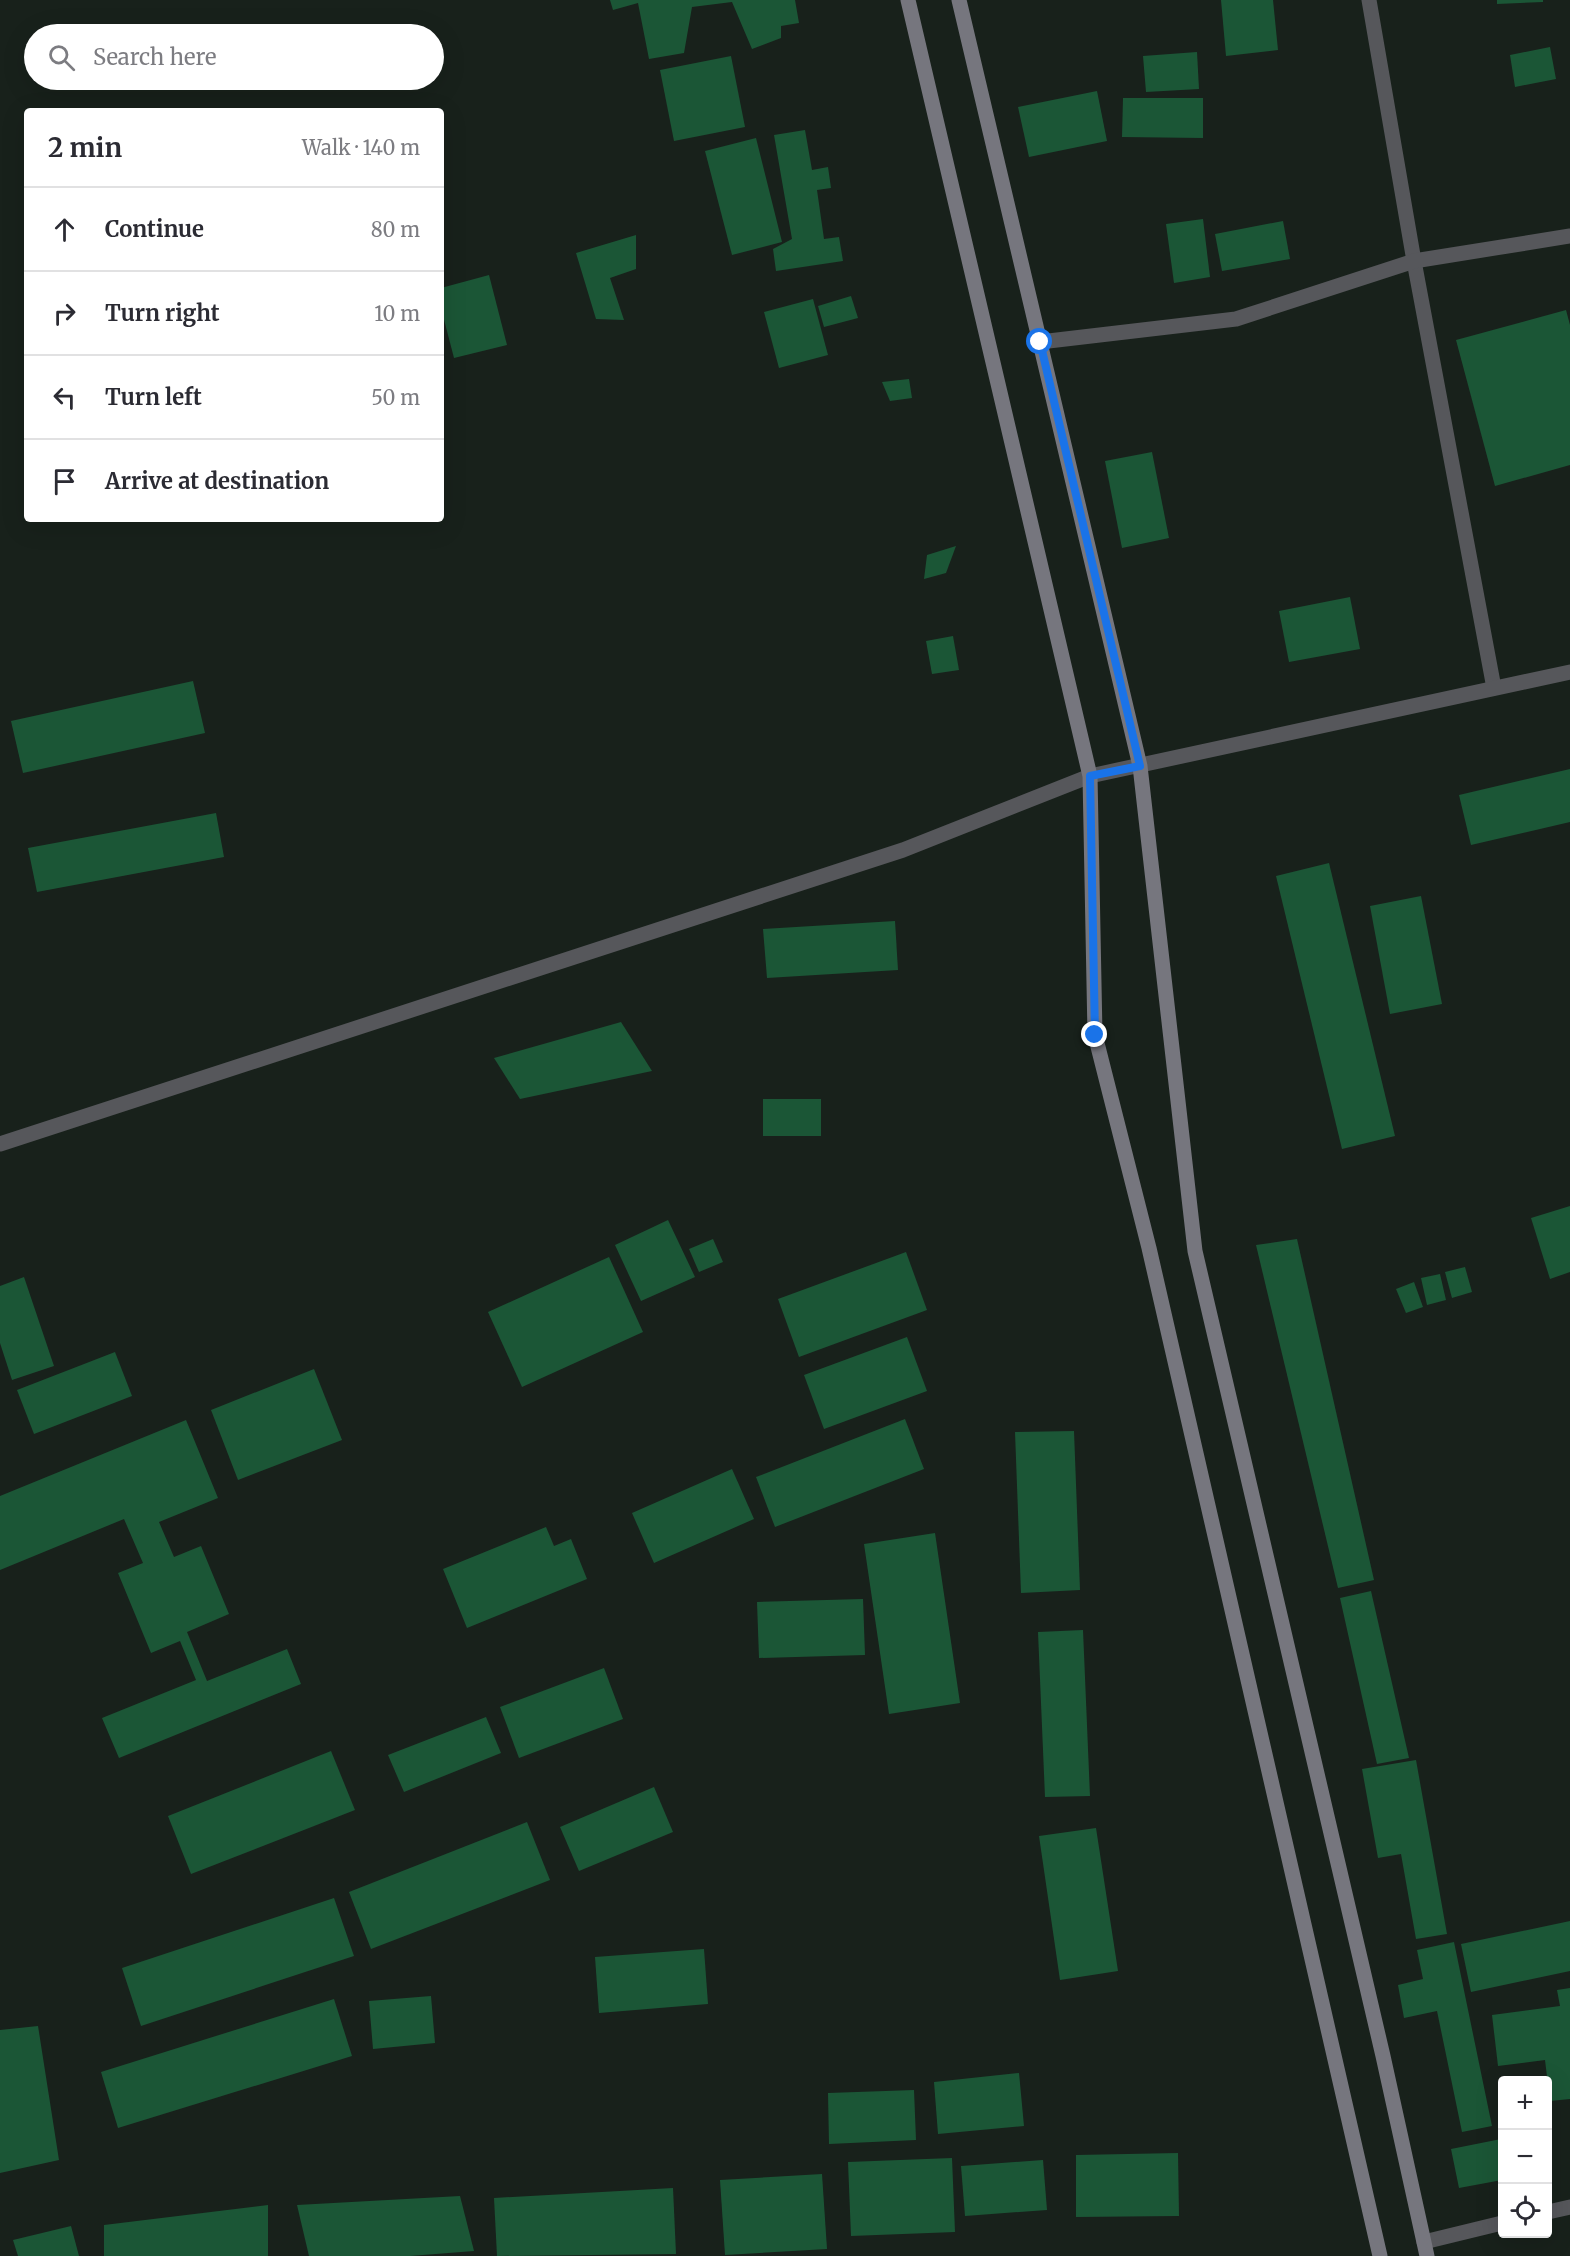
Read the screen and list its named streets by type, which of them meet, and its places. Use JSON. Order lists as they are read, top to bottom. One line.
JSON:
{"page":{"search":"Search here","heading":["2 min","Walk · 140 m"],"list":[["Continue","80 m"],["Turn right","10 m"],["Turn left","50 m"],"Arrive at destination"],"map_buttons":["+","−"]}}
